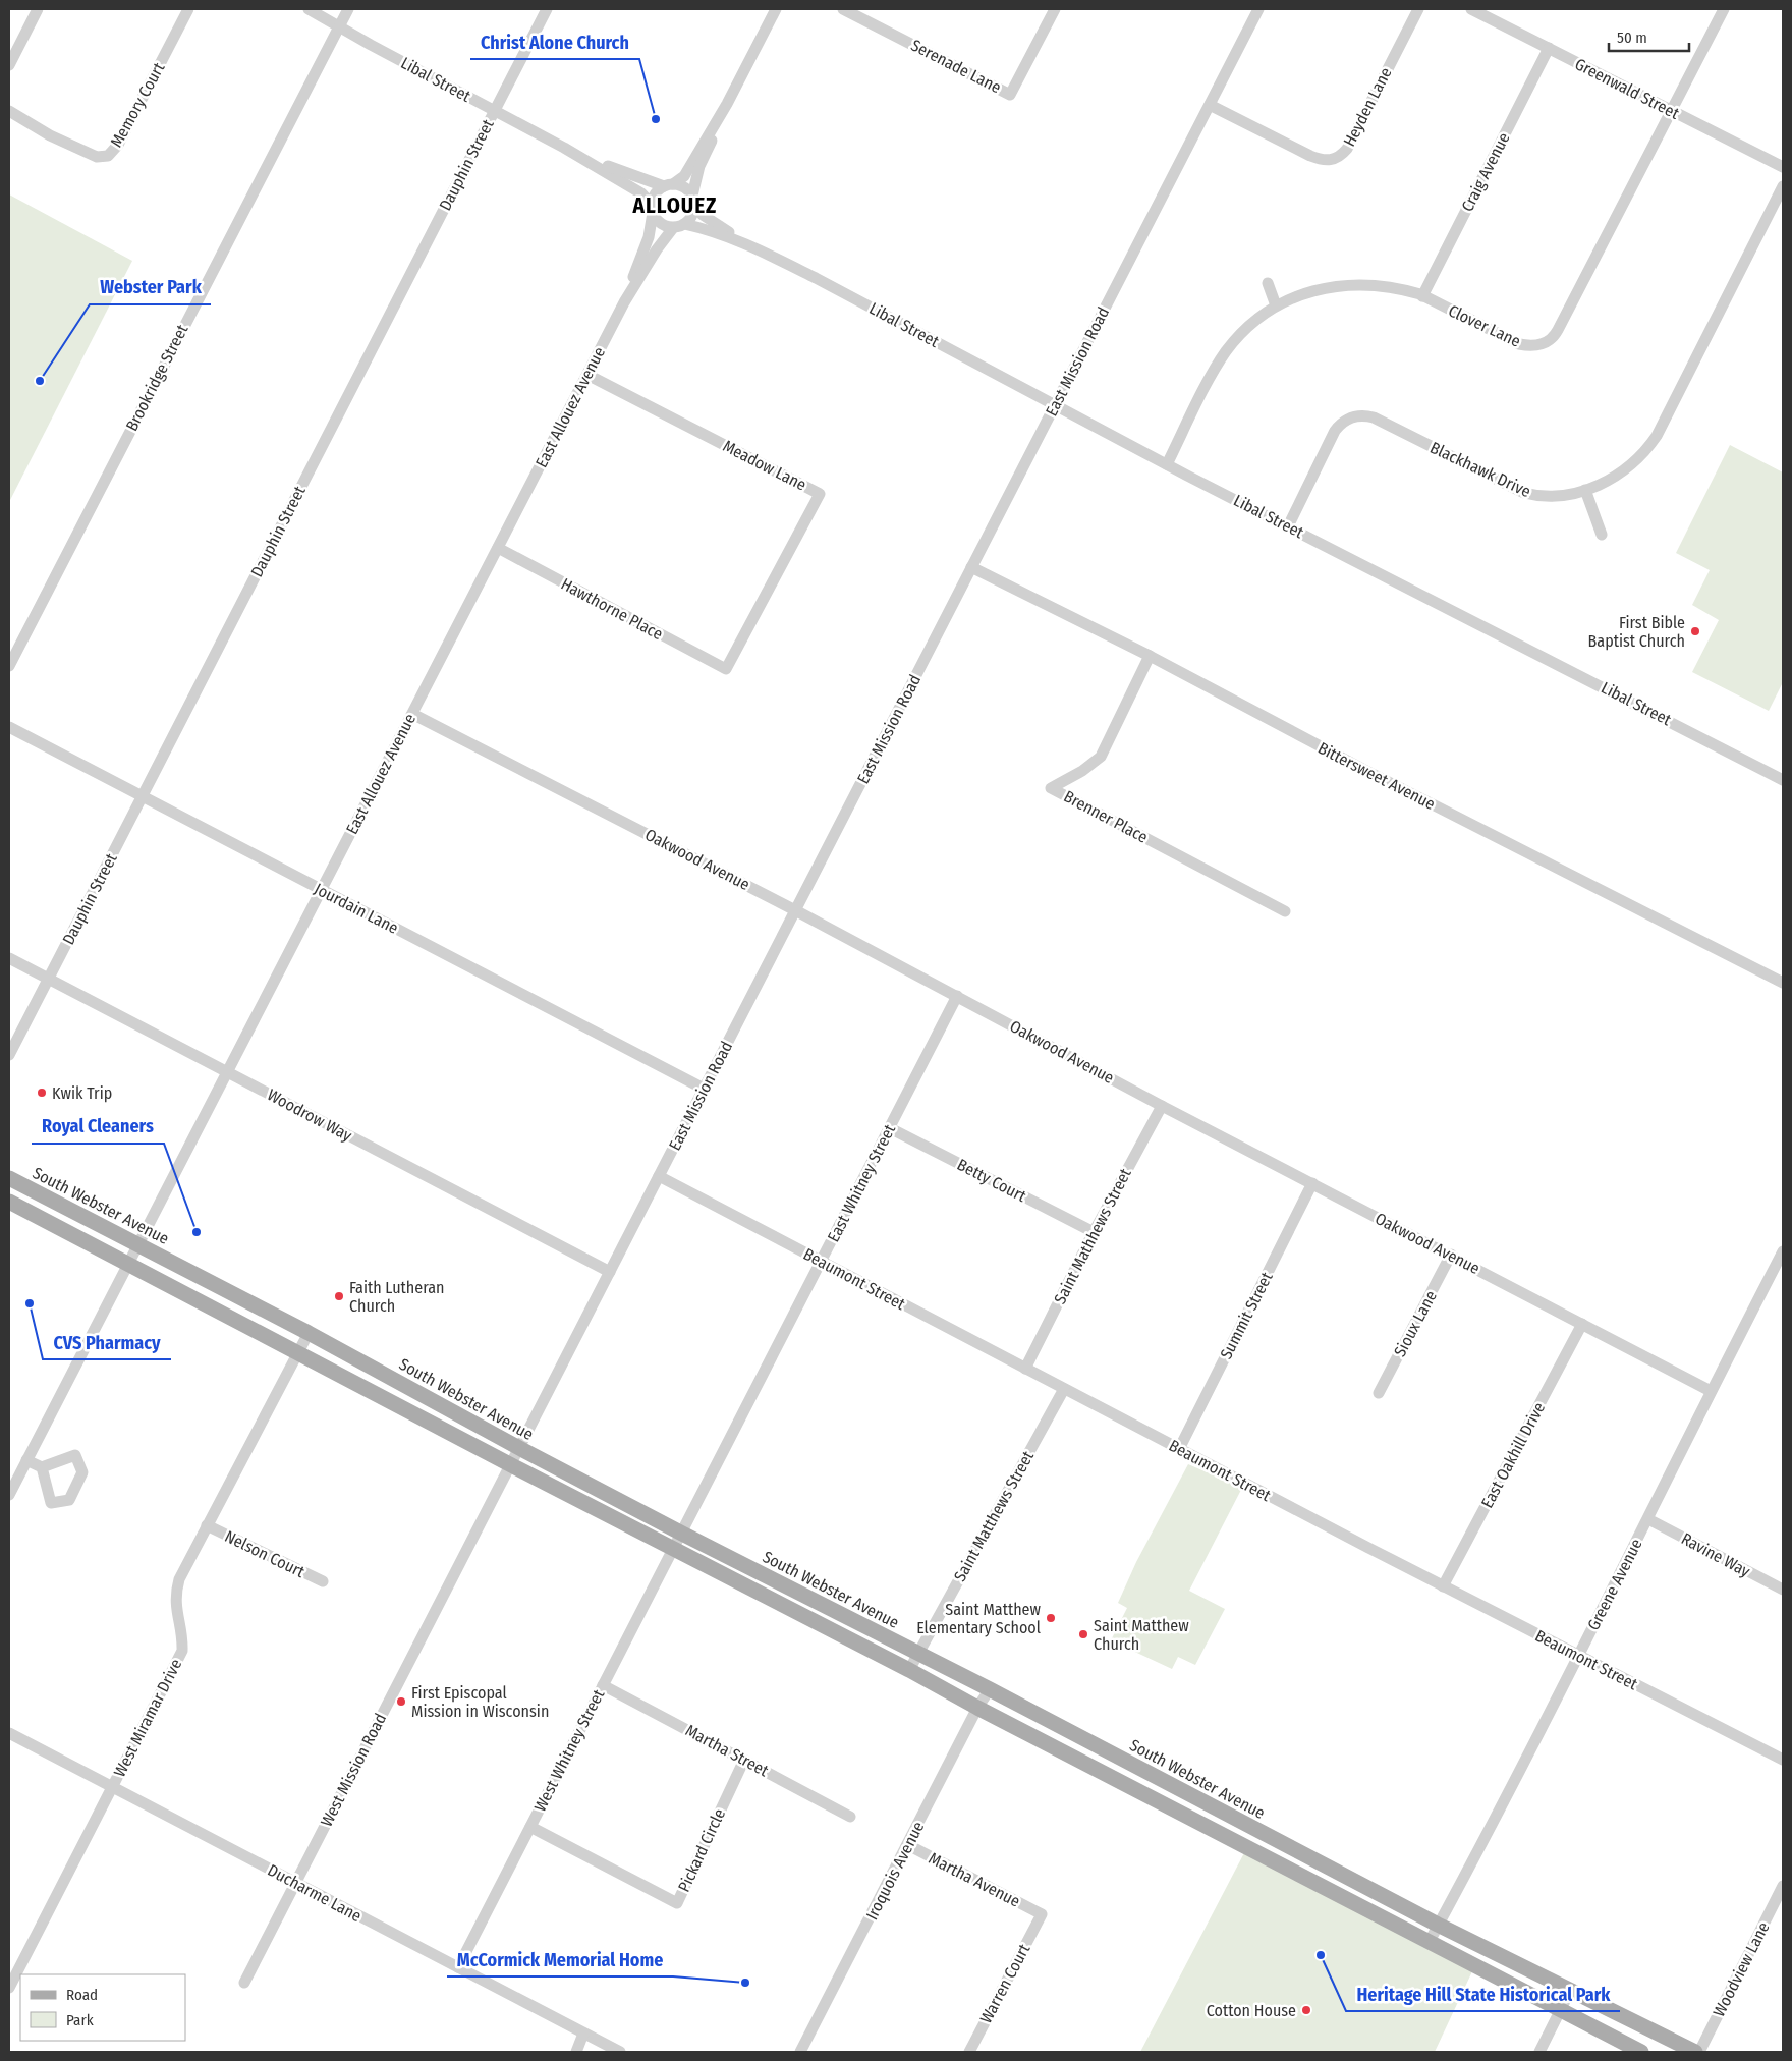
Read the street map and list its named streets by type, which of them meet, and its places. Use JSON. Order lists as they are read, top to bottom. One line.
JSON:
{"streets":{"main road":["South Webster Avenue"],"street":["Serenade Lane","Libal Street","Greenwald Street","Memory Court","Heyden Lane","Dauphin Street","Craig Avenue","Clover Lane","East Mission Road","Brookridge Street","East Allouez Avenue","Meadow Lane","Blackhawk Drive","Hawthorne Place","Bittersweet Avenue","Brenner Place","Oakwood Avenue","Jourdain Lane","Woodrow Way","Betty Court","East Whitney Street","Saint Mathhews Street","Beaumont Street","Summit Street","Sioux Lane","East Oakhill Drive","Saint Matthews Street","Nelson Court","Ravine Way","Greene Avenue","West Miramar Drive","West Whitney Street","Martha Street","West Mission Road","Pickard Circle","Iroquois Avenue","Martha Avenue","Ducharme Lane","Woodview Lane","Warren Court"]},"crossings":[["Libal Street","Dauphin Street"],["Libal Street","Clover Lane"],["Libal Street","East Mission Road"],["Libal Street","Brookridge Street"],["Libal Street","East Allouez Avenue"],["Libal Street","Blackhawk Drive"],["Greenwald Street","Craig Avenue"],["Greenwald Street","Clover Lane"],["Heyden Lane","East Mission Road"],["Dauphin Street","Jourdain Lane"],["Dauphin Street","Woodrow Way"],["Craig Avenue","Clover Lane"],["East Mission Road","Bittersweet Avenue"],["East Mission Road","Oakwood Avenue"],["East Mission Road","Jourdain Lane"],["East Mission Road","Woodrow Way"],["East Mission Road","South Webster Avenue"],["East Mission Road","Beaumont Street"],["East Mission Road","West Mission Road"],["East Allouez Avenue","Meadow Lane"],["East Allouez Avenue","Hawthorne Place"],["East Allouez Avenue","Oakwood Avenue"],["East Allouez Avenue","Jourdain Lane"],["East Allouez Avenue","Woodrow Way"],["East Allouez Avenue","South Webster Avenue"],["Meadow Lane","Hawthorne Place"],["Bittersweet Avenue","Brenner Place"],["Oakwood Avenue","East Whitney Street"],["Oakwood Avenue","Saint Mathhews Street"],["Oakwood Avenue","Summit Street"],["Oakwood Avenue","Sioux Lane"],["Oakwood Avenue","East Oakhill Drive"],["Oakwood Avenue","Greene Avenue"],["Betty Court","East Whitney Street"],["Betty Court","Saint Mathhews Street"],["East Whitney Street","South Webster Avenue"],["East Whitney Street","Beaumont Street"],["East Whitney Street","West Whitney Street"],["South Webster Avenue","Saint Matthews Street"],["South Webster Avenue","Greene Avenue"],["South Webster Avenue","West Miramar Drive"],["South Webster Avenue","West Whitney Street"],["South Webster Avenue","West Mission Road"],["South Webster Avenue","Iroquois Avenue"],["Saint Mathhews Street","Beaumont Street"],["Beaumont Street","Summit Street"],["Beaumont Street","East Oakhill Drive"],["Beaumont Street","Saint Matthews Street"],["Beaumont Street","Greene Avenue"],["Nelson Court","West Miramar Drive"],["Ravine Way","Greene Avenue"],["West Miramar Drive","Ducharme Lane"],["West Whitney Street","Martha Street"],["West Whitney Street","Pickard Circle"],["West Whitney Street","Ducharme Lane"],["Martha Street","Pickard Circle"],["West Mission Road","Ducharme Lane"],["Iroquois Avenue","Martha Avenue"],["Martha Avenue","Warren Court"]],"districts":["ALLOUEZ"],"places":["Christ Alone Church","Webster Park","First Bible Baptist Church","Kwik Trip","Royal Cleaners","Faith Lutheran Church","CVS Pharmacy","Saint Matthew Elementary School","Saint Matthew Church","First Episcopal Mission in Wisconsin","Heritage Hill State Historical Park","McCormick Memorial Home","Cotton House"],"legend":["Road","Park"],"scale_bar":"50 m"}
